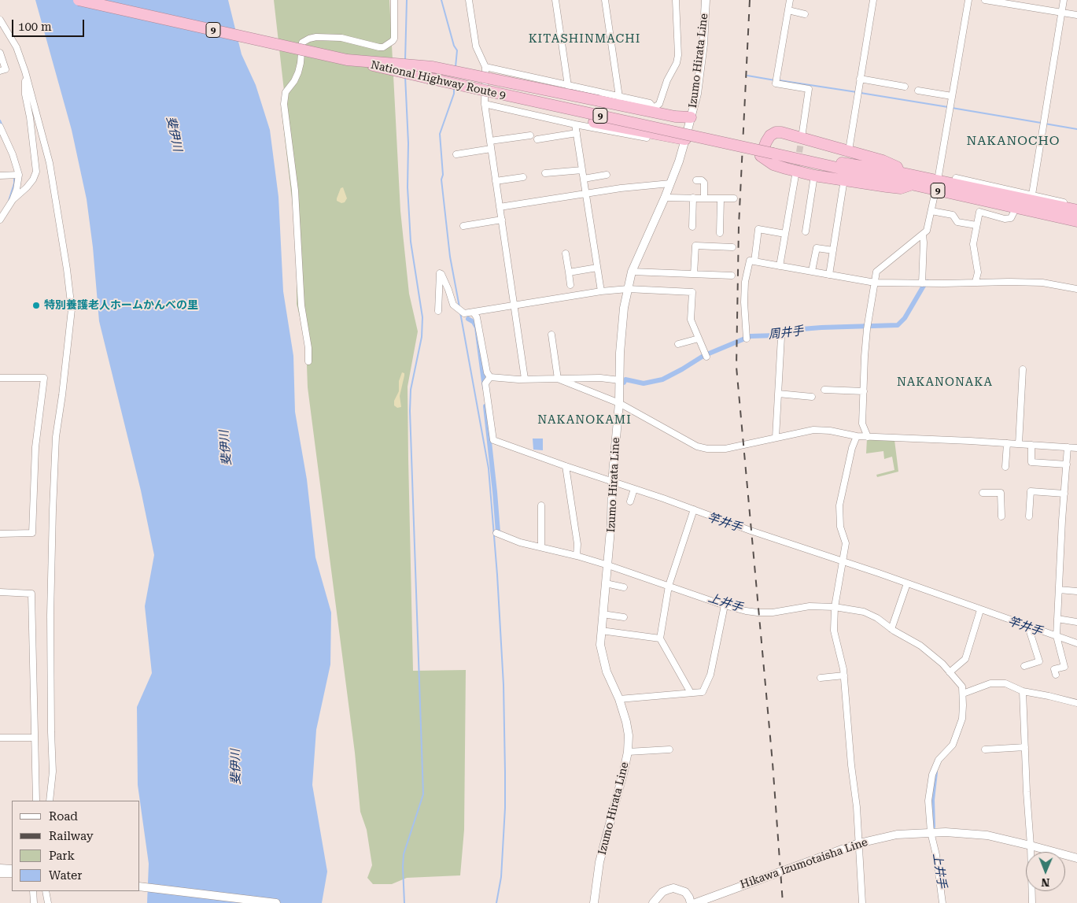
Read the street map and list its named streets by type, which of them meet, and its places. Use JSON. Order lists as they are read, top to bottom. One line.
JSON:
{"streets":{"highway":["9","National Highway Route 9"],"main road":["Izumo Hirata Line","Hikawa Izumotaisha Line"]},"crossings":[["9","Izumo Hirata Line"],["9","National Highway Route 9"]],"districts":["KITASHINMACHI","NAKANOCHO","NAKANONAKA","NAKANOKAMI"],"water":["斐伊川","周井手","竿井手","上井手"],"places":["特別養護老人ホームかんべの里"],"legend":["Road","Railway","Park","Water"],"scale_bar":"100 m","north":"bottom"}
